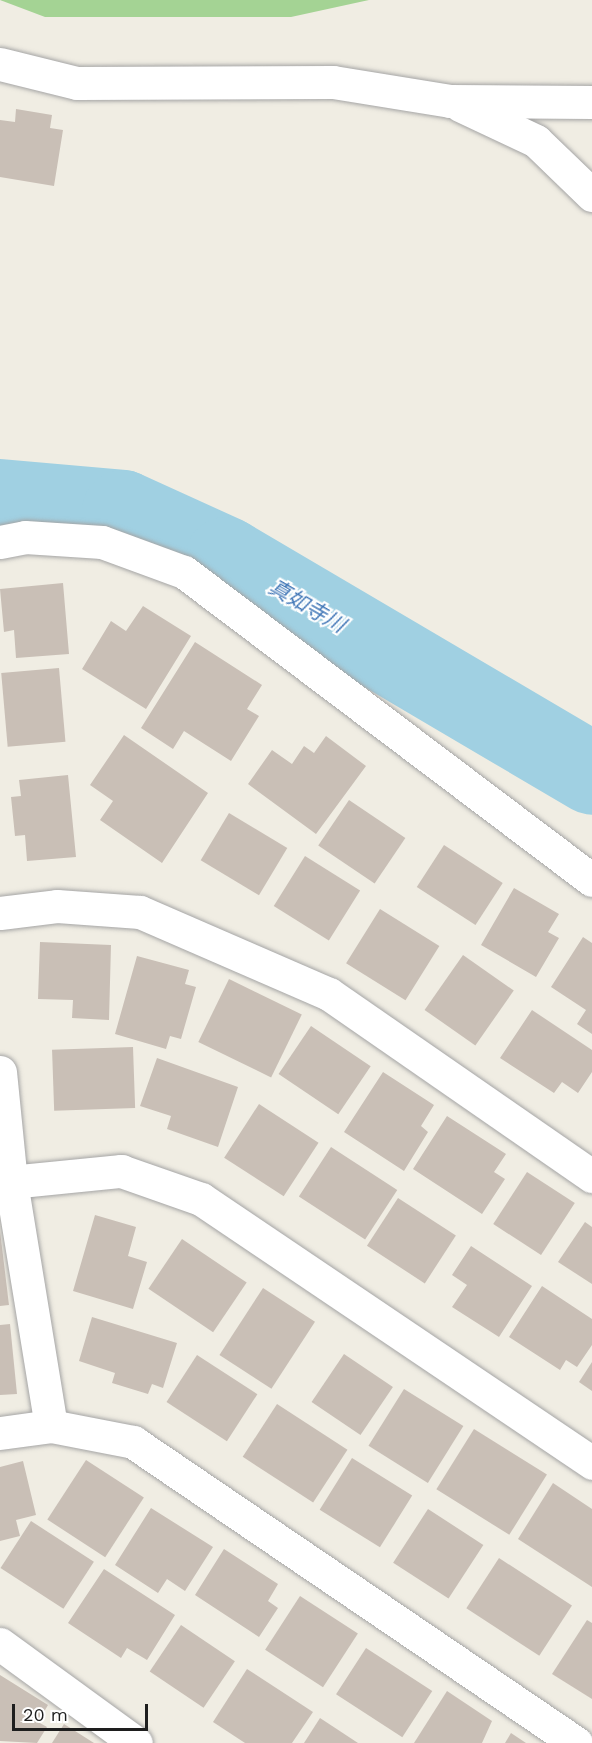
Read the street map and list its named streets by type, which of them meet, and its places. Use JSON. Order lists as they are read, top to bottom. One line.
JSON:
{"water":["真如寺川"],"scale_bar":"20 m"}
